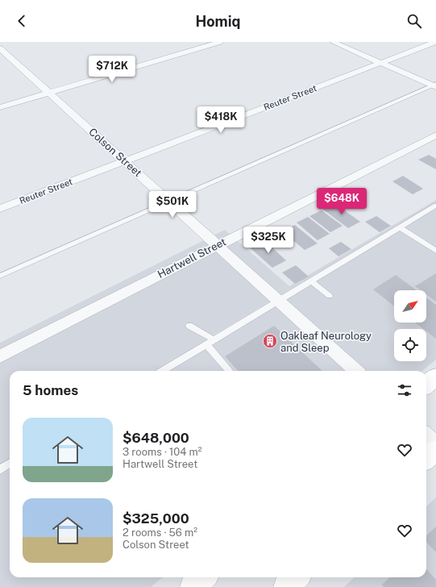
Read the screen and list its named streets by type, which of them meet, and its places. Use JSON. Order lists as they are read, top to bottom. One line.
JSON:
{"streets":{"street":["Reuter Street","Colson Street","Hartwell Street"]},"crossings":[["Reuter Street","Colson Street"],["Colson Street","Hartwell Street"]],"places":{"building":["Oakleaf Neurology and Sleep"]},"north":"top right","page":{"header":"Homiq","price":["$712K","$418K","$648K","$501K","$325K"],"heading":"5 homes","list":[{"name":"$648,000","note":"3 rooms · 104 m² · Hartwell Street"},{"name":"$325,000","note":"2 rooms · 56 m² · Colson Street"}]}}
